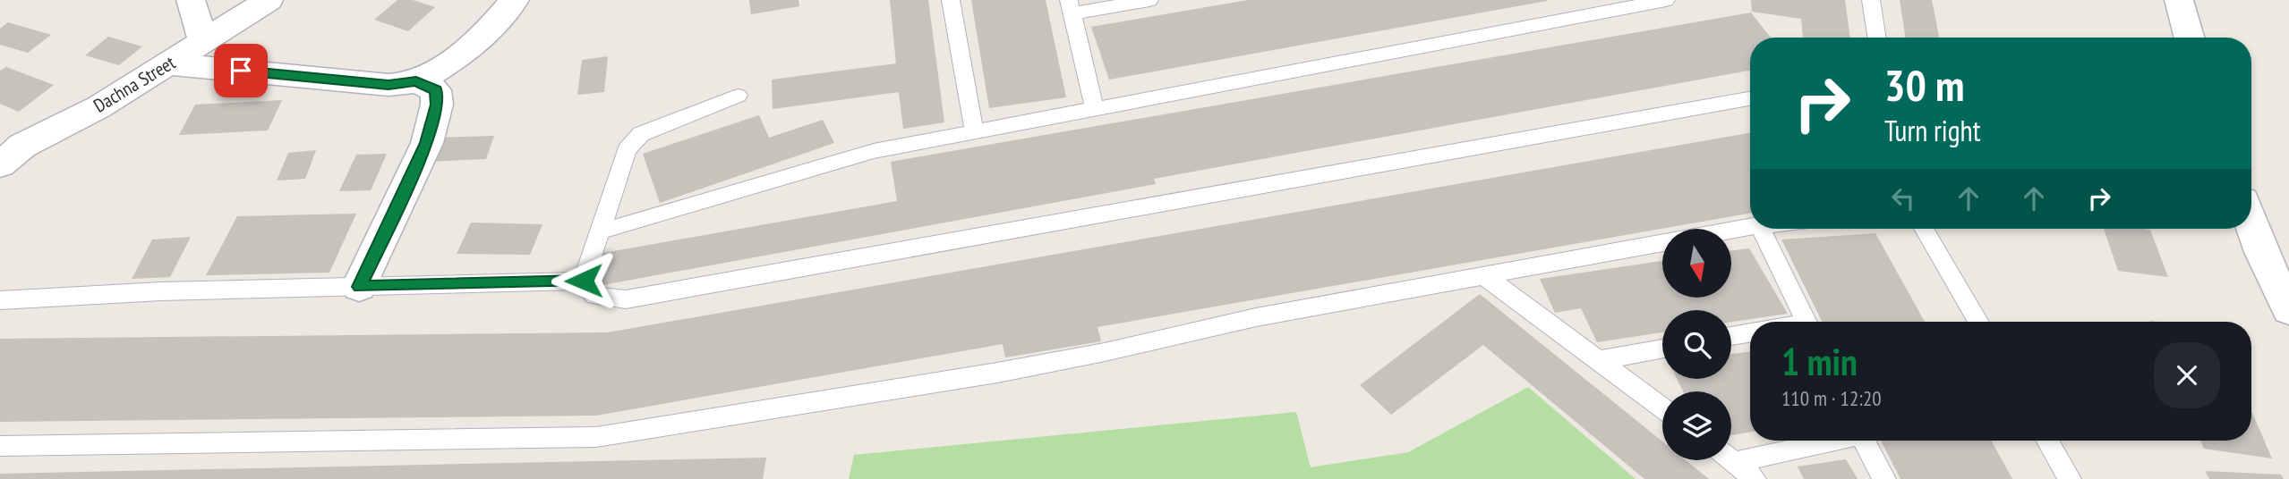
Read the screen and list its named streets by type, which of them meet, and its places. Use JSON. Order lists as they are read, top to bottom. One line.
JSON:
{"streets":{"street":["Dachna Street"]},"north":"bottom","page":{"turn":["30 m","Turn right"],"heading":["1 min","110 m · 12:20"]}}
